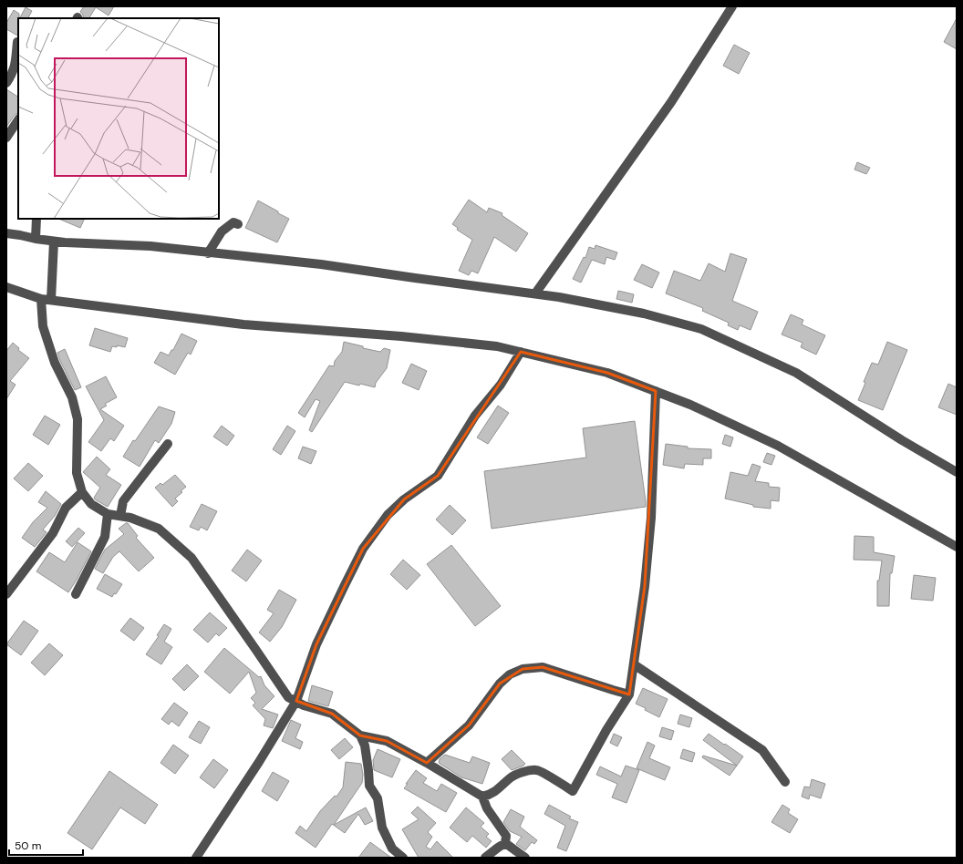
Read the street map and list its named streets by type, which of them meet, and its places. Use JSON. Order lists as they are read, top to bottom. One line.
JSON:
{"scale_bar":"50 m"}
